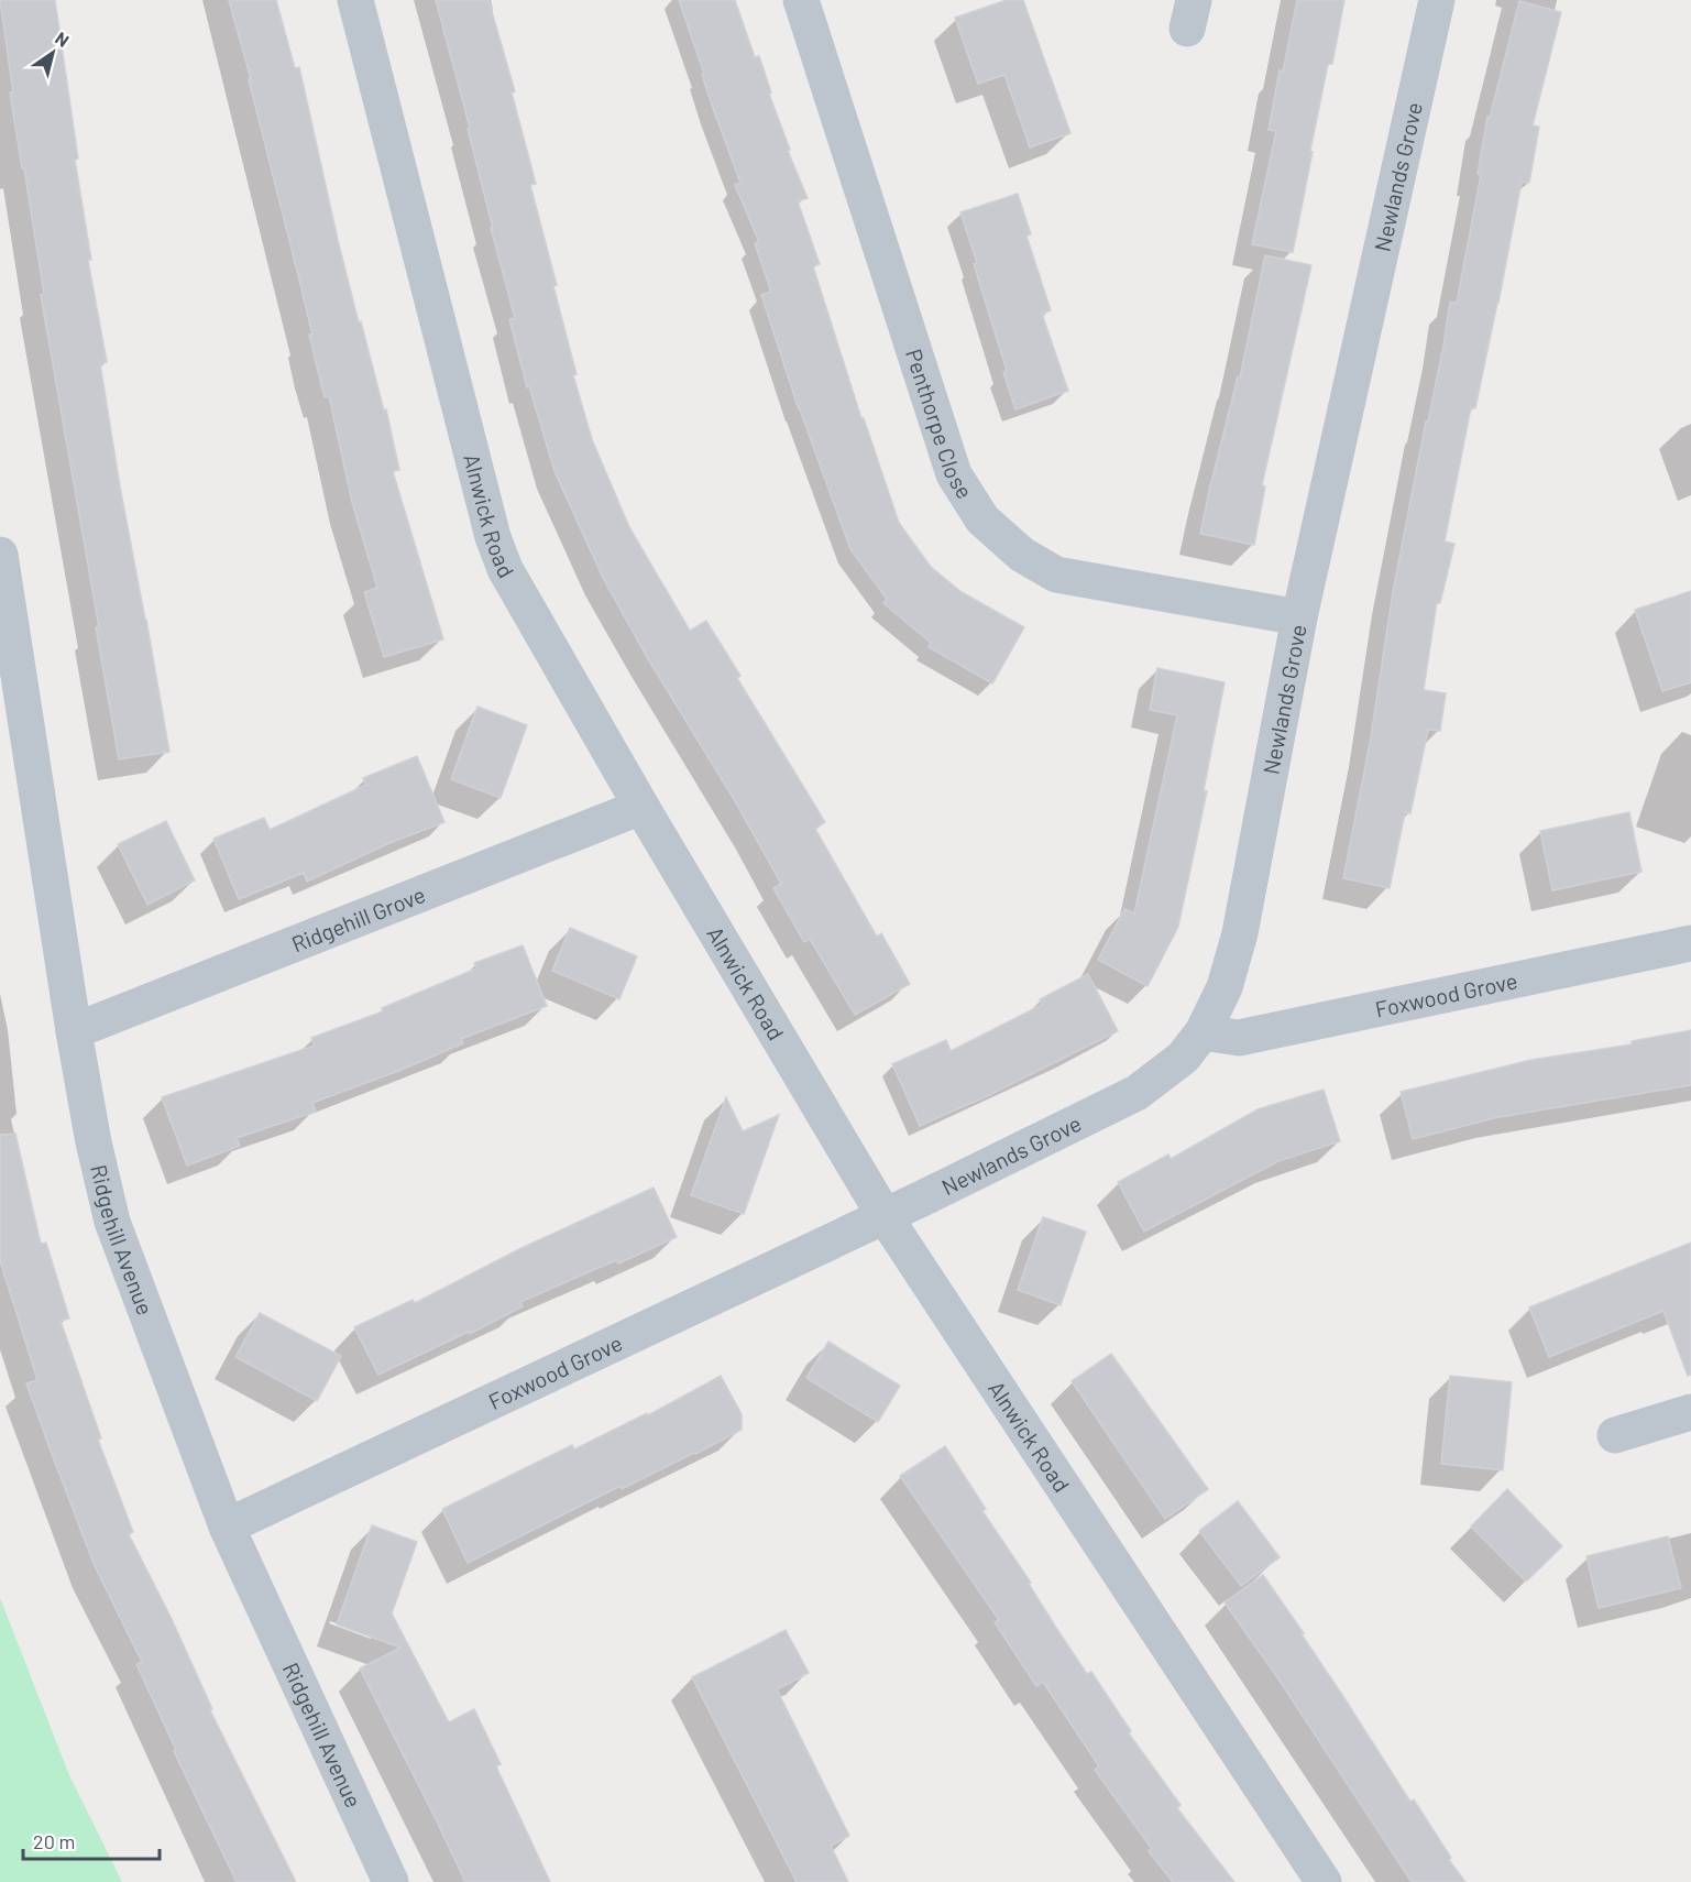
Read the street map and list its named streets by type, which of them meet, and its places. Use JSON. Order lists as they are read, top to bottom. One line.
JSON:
{"streets":{"street":["Newlands Grove","Penthorpe Close","Alnwick Road","Ridgehill Grove","Foxwood Grove","Ridgehill Avenue"]},"crossings":[["Newlands Grove","Penthorpe Close"],["Newlands Grove","Alnwick Road"],["Newlands Grove","Foxwood Grove"],["Alnwick Road","Ridgehill Grove"],["Alnwick Road","Foxwood Grove"],["Ridgehill Grove","Ridgehill Avenue"],["Foxwood Grove","Ridgehill Avenue"]],"scale_bar":"20 m","north":"top right"}
